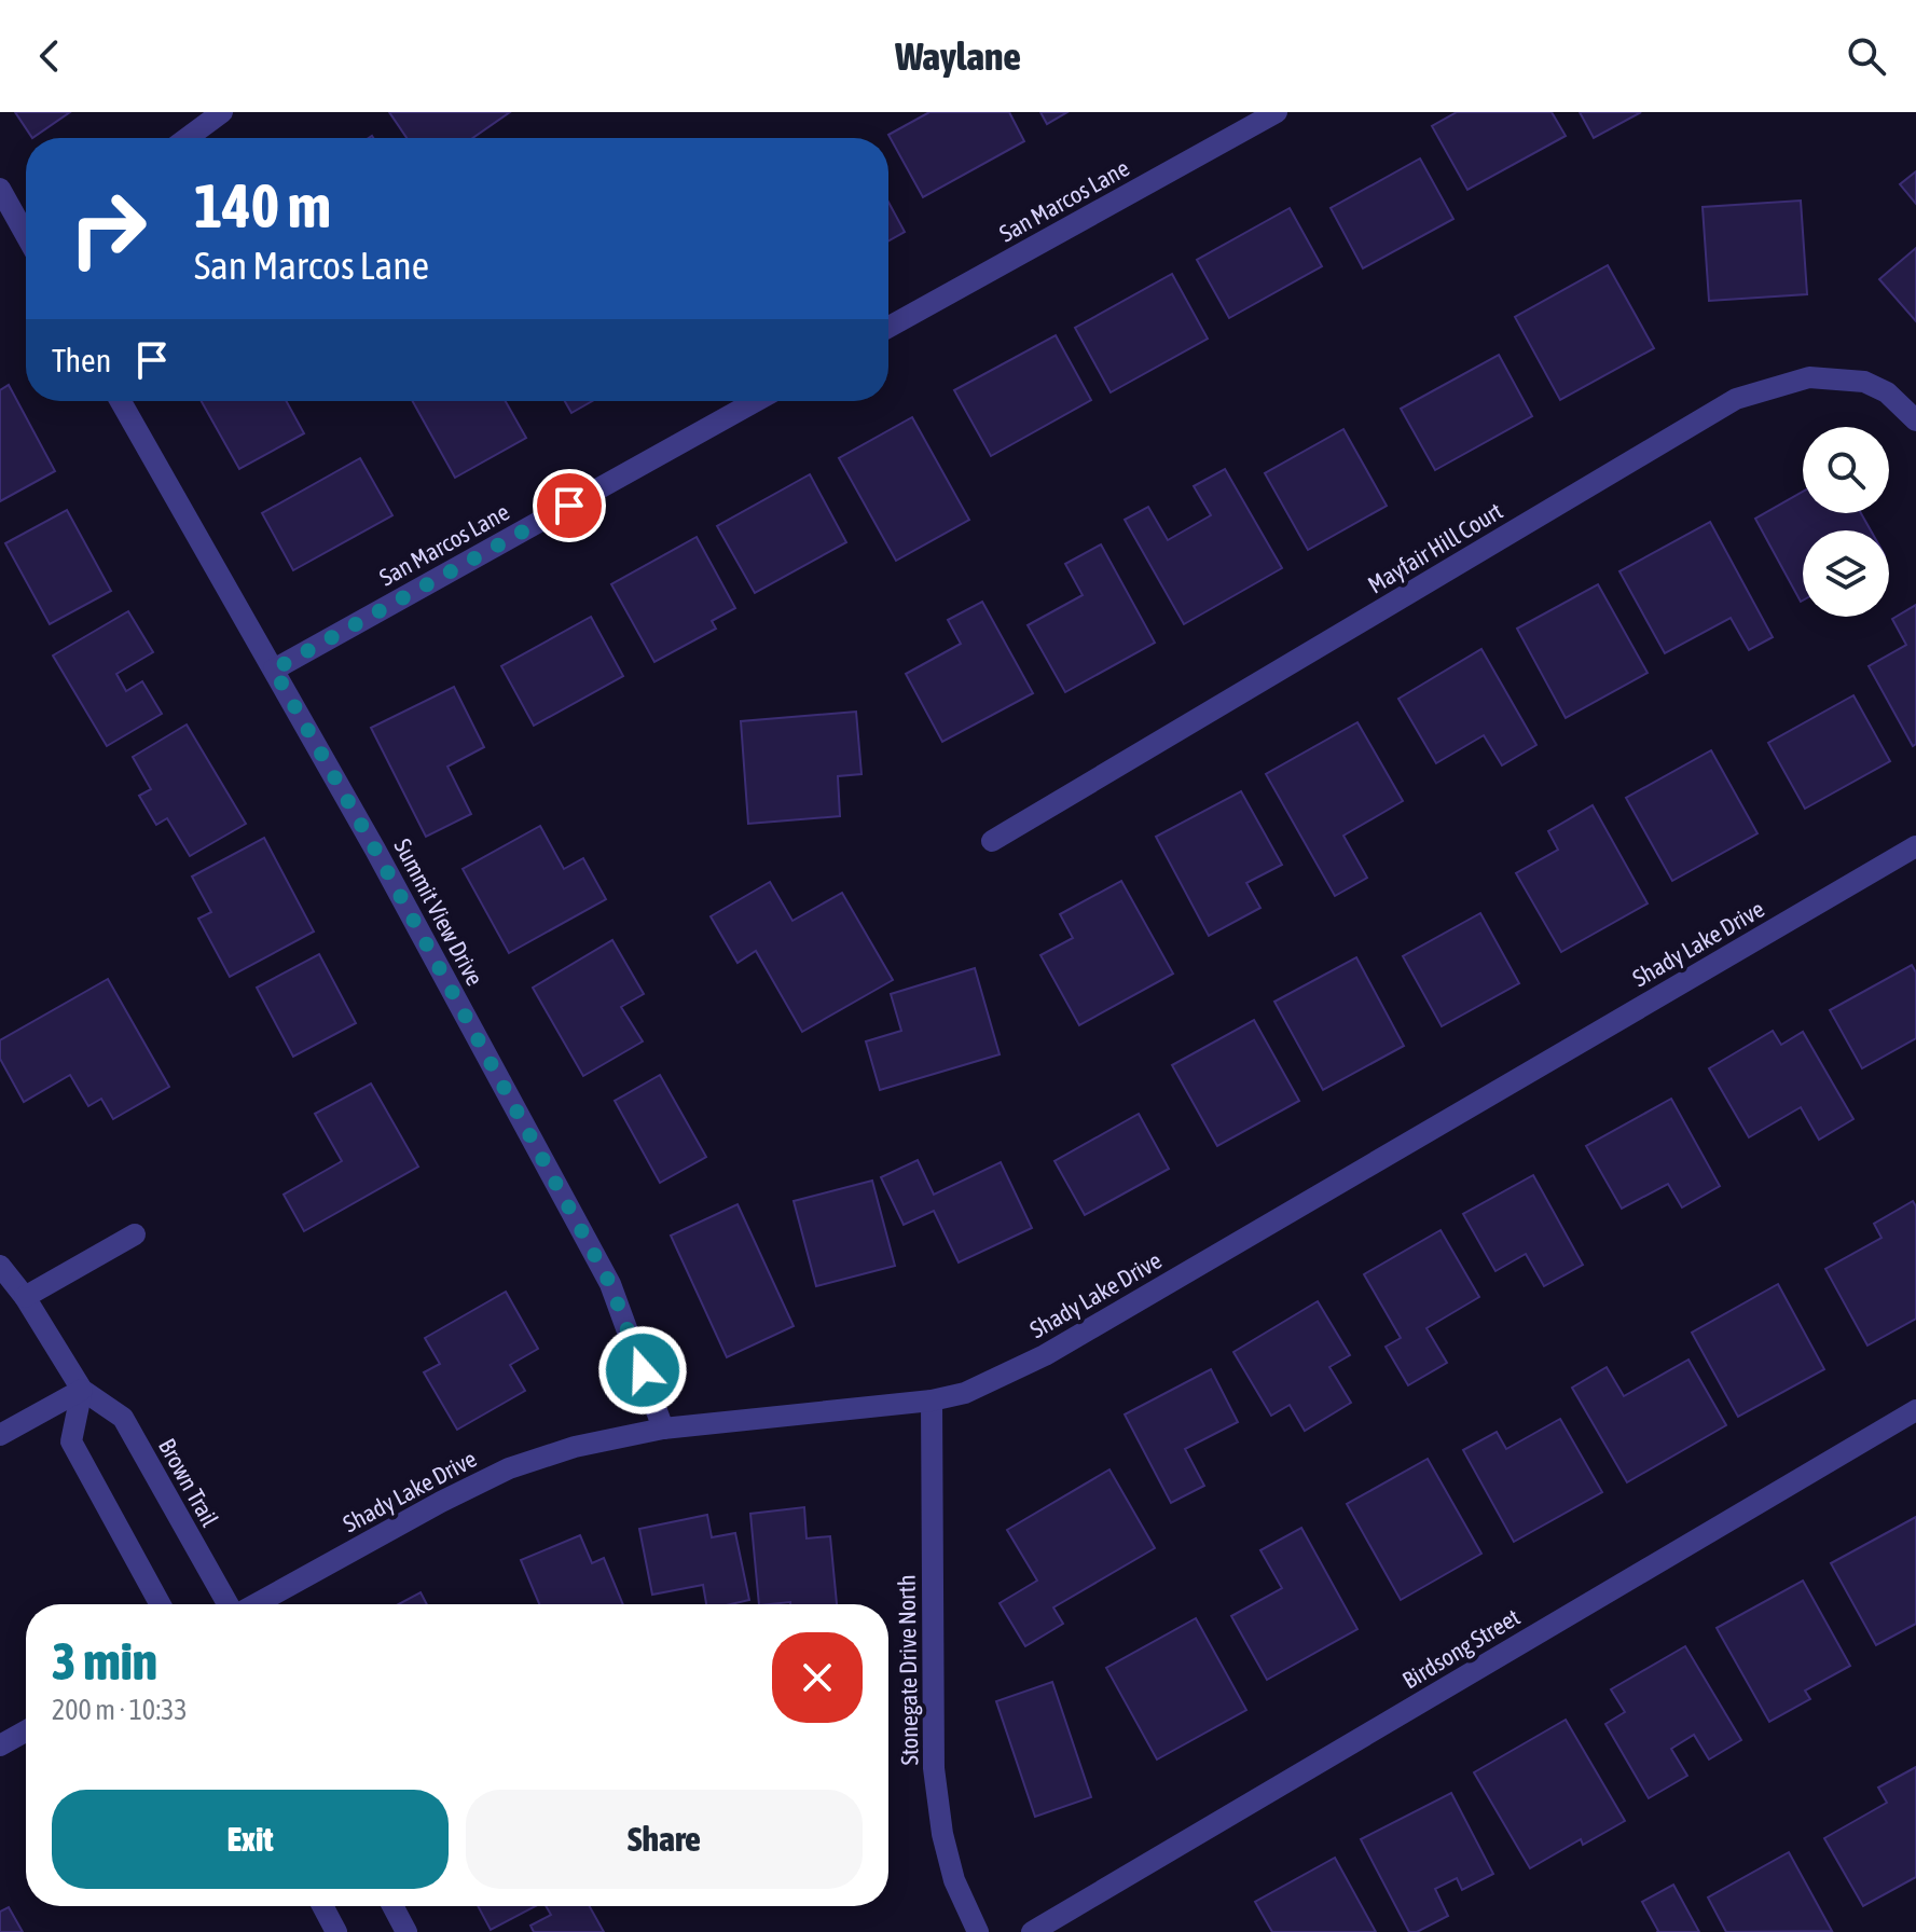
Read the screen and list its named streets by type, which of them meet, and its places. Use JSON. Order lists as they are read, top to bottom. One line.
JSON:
{"streets":{"street":["San Marcos Lane","Mayfair Hill Court","Summit View Drive","Shady Lake Drive","Brown Trail","Birdsong Street","Stonegate Drive North"]},"crossings":[["San Marcos Lane","Summit View Drive"],["Summit View Drive","Shady Lake Drive"],["Shady Lake Drive","Stonegate Drive North"]],"page":{"header":"Waylane","turn":["140 m","San Marcos Lane"],"then":"Then","heading":["3 min","200 m · 10:33"],"buttons":["Exit","Share"]}}
